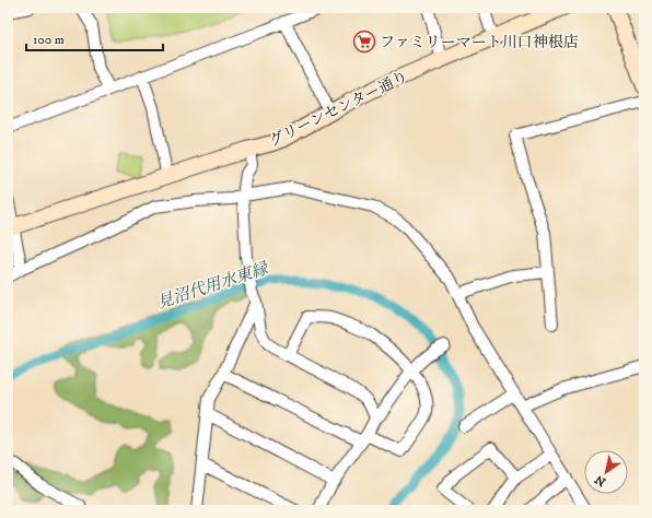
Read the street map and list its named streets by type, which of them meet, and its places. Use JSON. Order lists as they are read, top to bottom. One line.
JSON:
{"streets":{"main road":["グリーンセンター通り"]},"water":["見沼代用水東縁"],"places":{"supermarket":["ファミリーマート川口神根店"]},"scale_bar":"100 m","north":"bottom left"}
